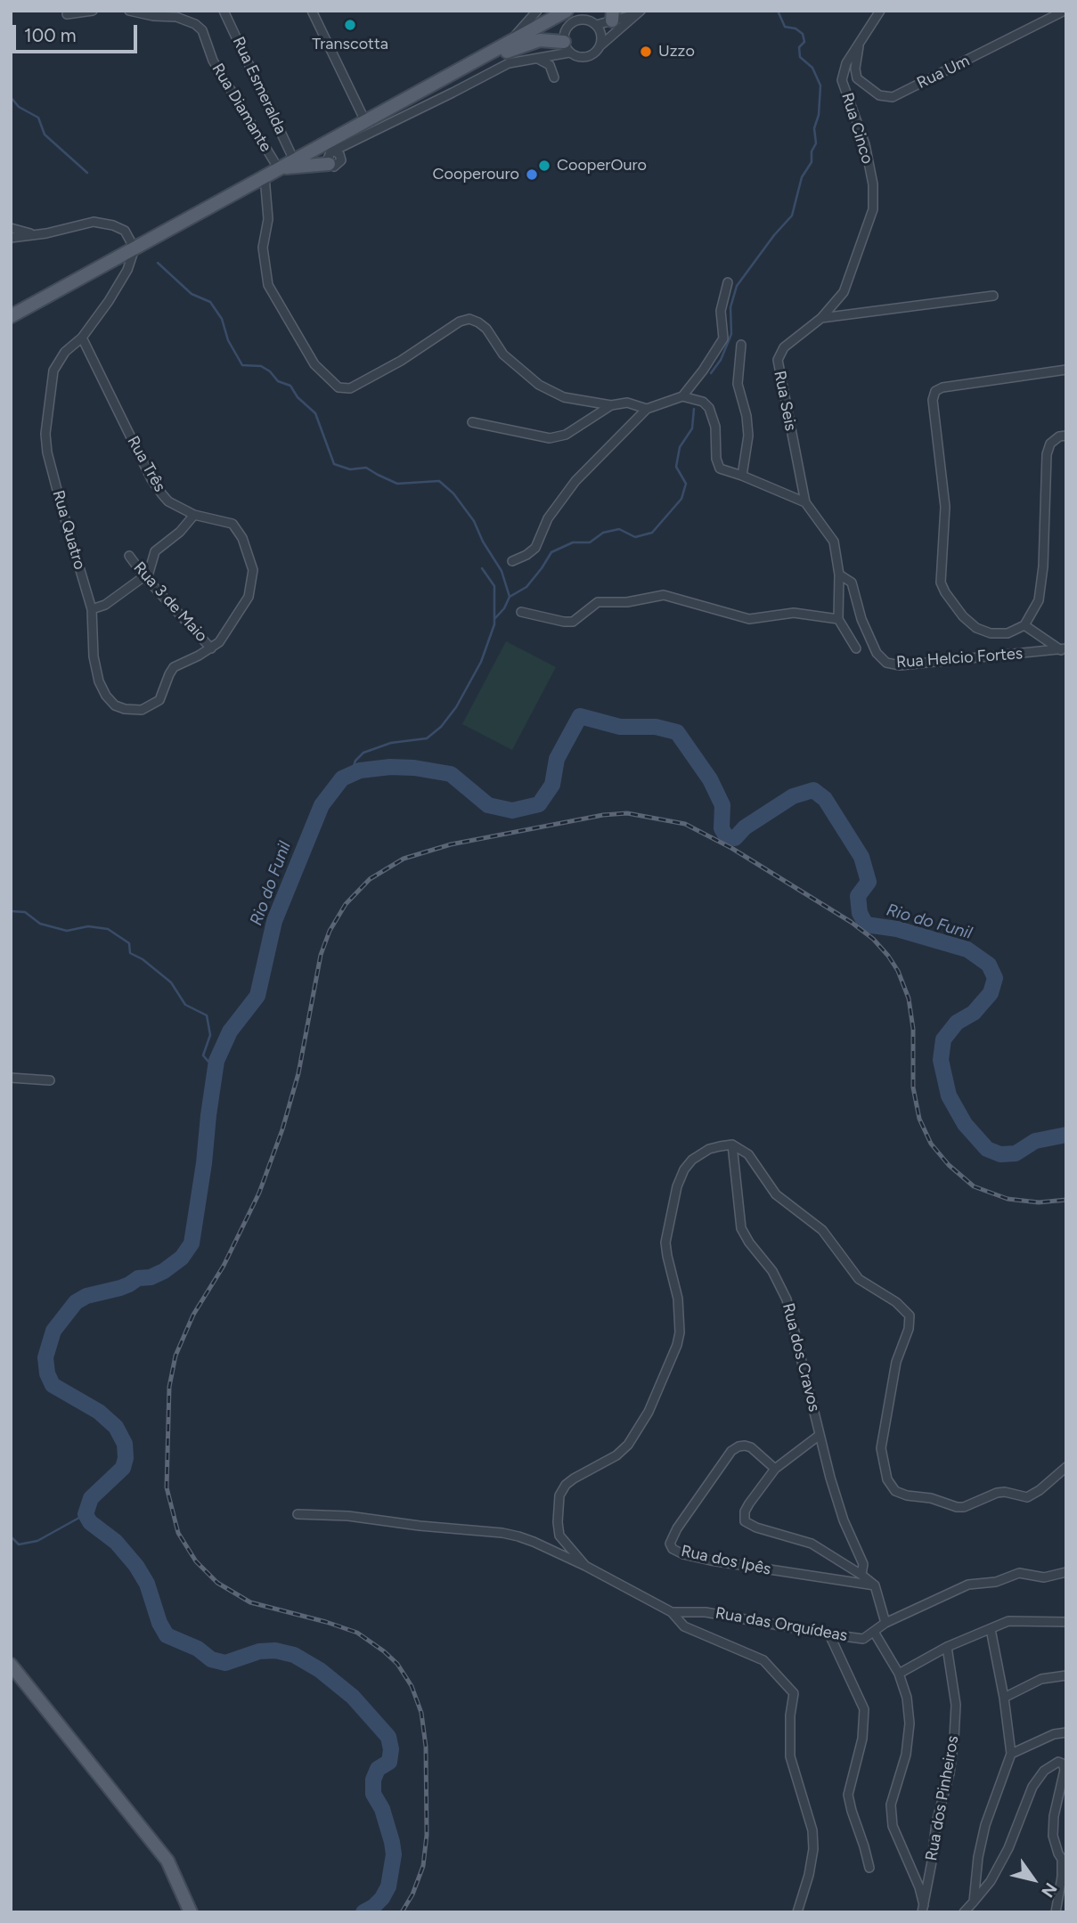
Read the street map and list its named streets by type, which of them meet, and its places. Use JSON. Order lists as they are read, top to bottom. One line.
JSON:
{"streets":{"street":["Rua Um","Rua Esmeralda","Rua Diamante","Rua Cinco","Rua Seis","Rua Três","Rua Quatro","Rua 3 de Maio","Rua Helcio Fortes","Rua dos Cravos","Rua dos Ipês","Rua das Orquídeas","Rua dos Pinheiros"]},"crossings":[["Rua Um","Rua Cinco"],["Rua Cinco","Rua Seis"],["Rua Seis","Rua Helcio Fortes"],["Rua Três","Rua Quatro"],["Rua Três","Rua 3 de Maio"],["Rua Quatro","Rua 3 de Maio"]],"water":["Rio do Funil"],"places":["Transcotta","Uzzo","CooperOuro","Cooperouro"],"scale_bar":"100 m","north":"bottom right"}
